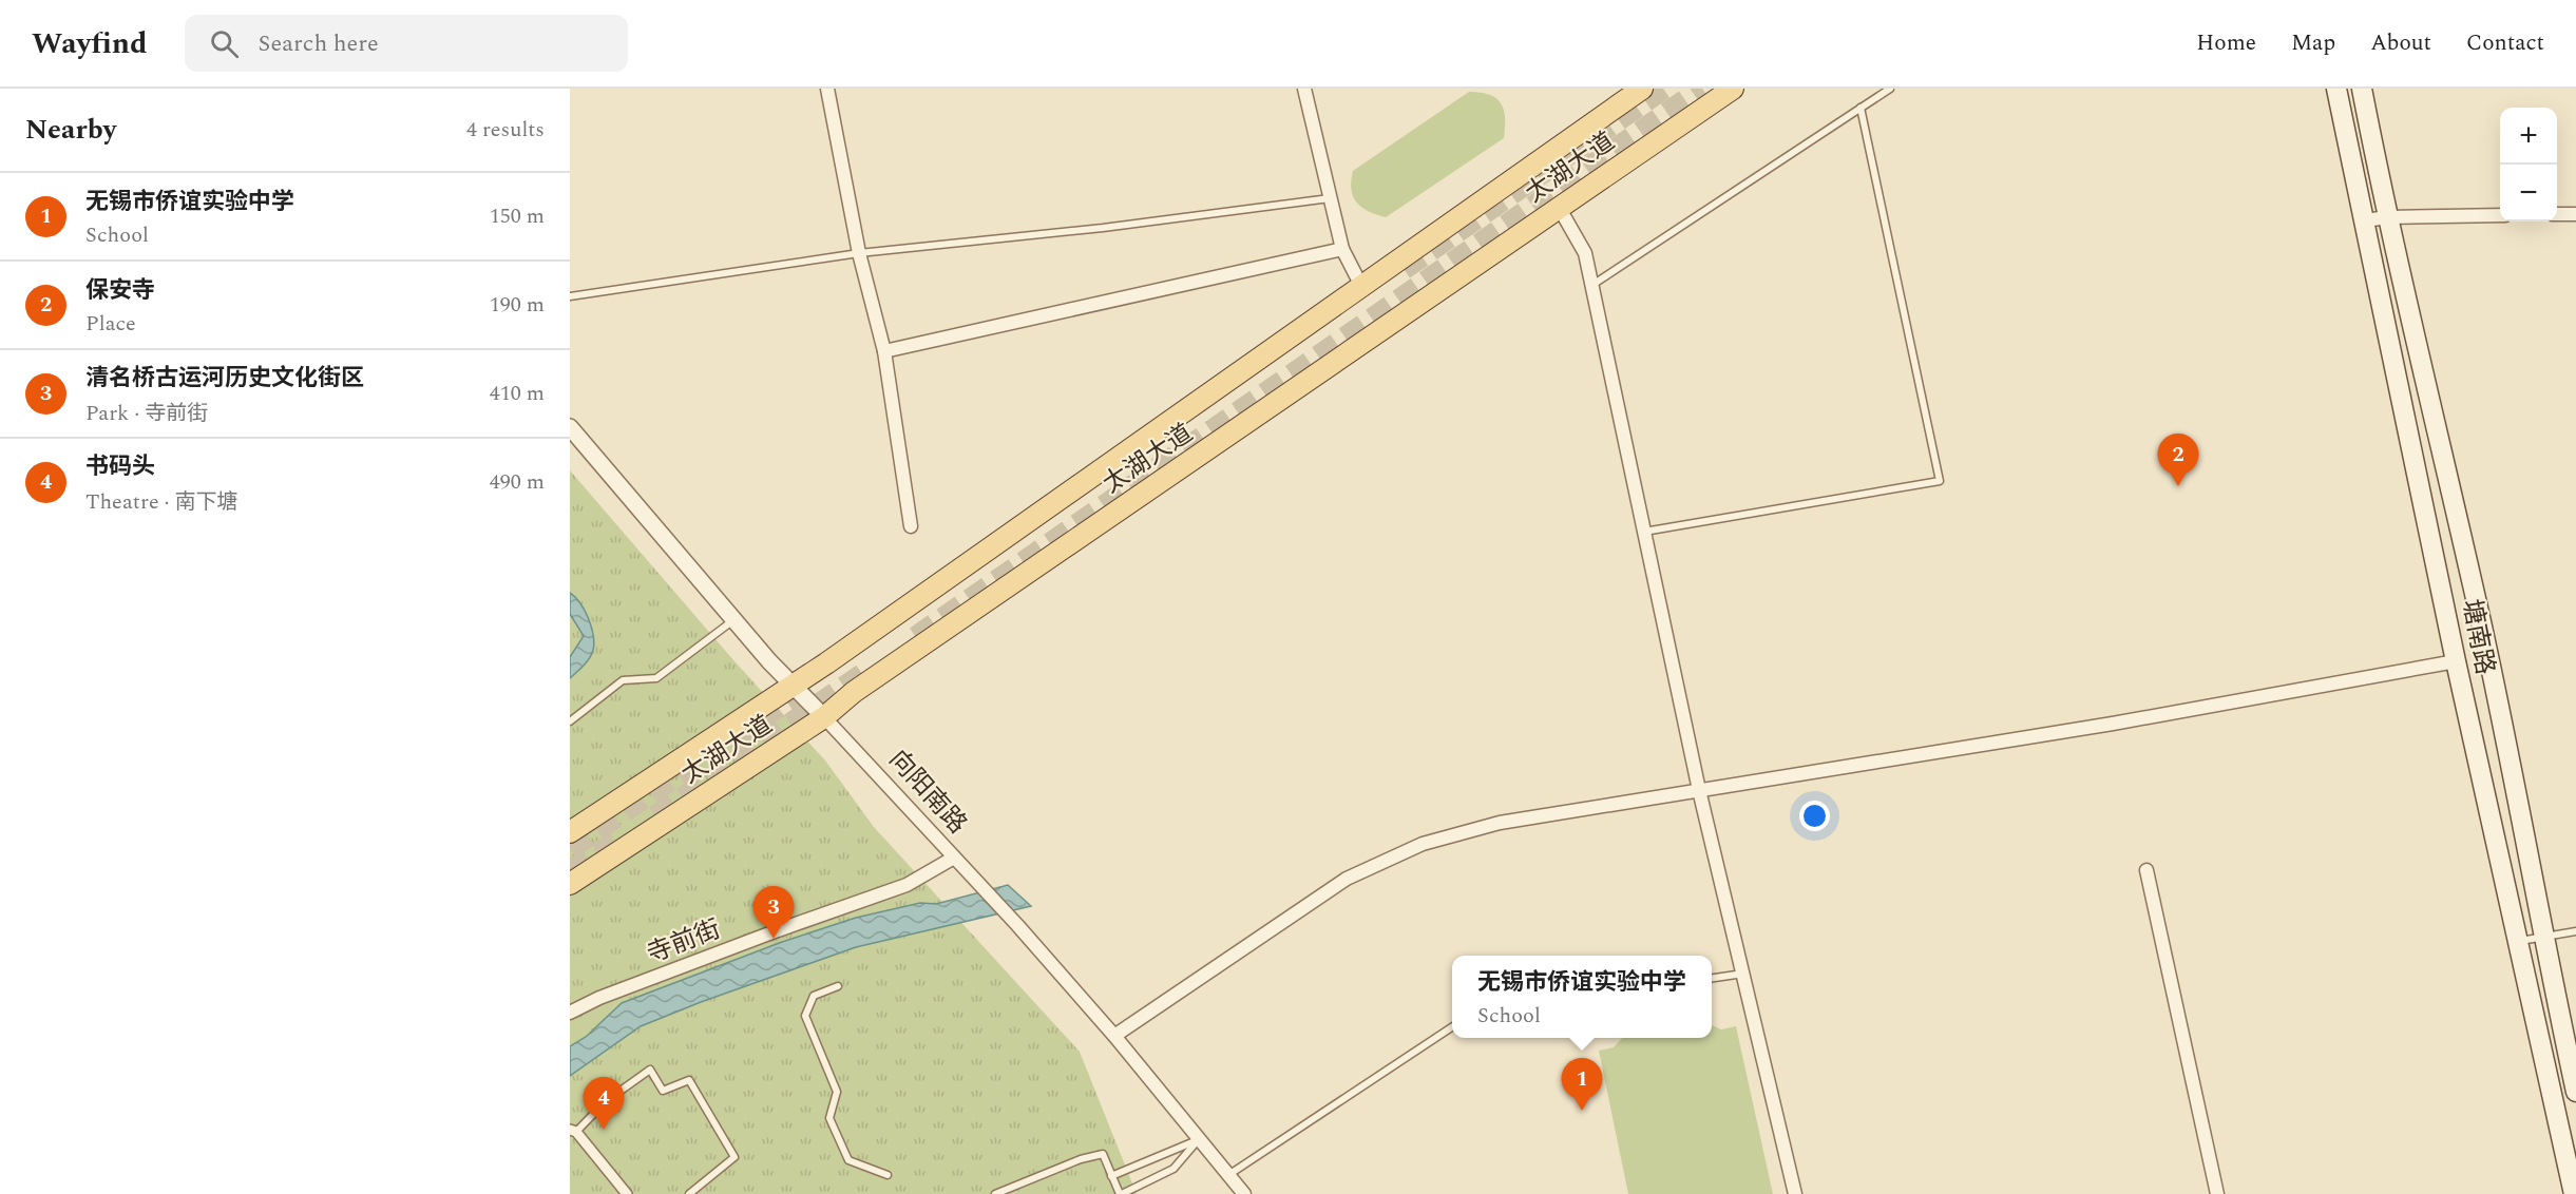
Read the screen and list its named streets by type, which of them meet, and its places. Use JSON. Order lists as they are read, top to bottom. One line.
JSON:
{"streets":{"main road":["太湖大道","塘南路"],"street":["向阳南路","寺前街"]},"crossings":[["太湖大道","向阳南路"],["向阳南路","寺前街"]],"page":{"header":"Wayfind","search":"Search here","nav":["Home","Map","About","Contact"],"heading":["Nearby","4 results"],"map_buttons":["+","−"],"list":[{"mark":"1","name":"无锡市侨谊实验中学","note":"School","value":"150 m"},{"mark":"2","name":"保安寺","note":"Place","value":"190 m"},{"mark":"3","name":"清名桥古运河历史文化街区","note":"Park · 寺前街","value":"410 m"},{"mark":"4","name":"书码头","note":"Theatre · 南下塘","value":"490 m"}],"pins":["2","3","1","4"],"popup":["无锡市侨谊实验中学","School"]}}
